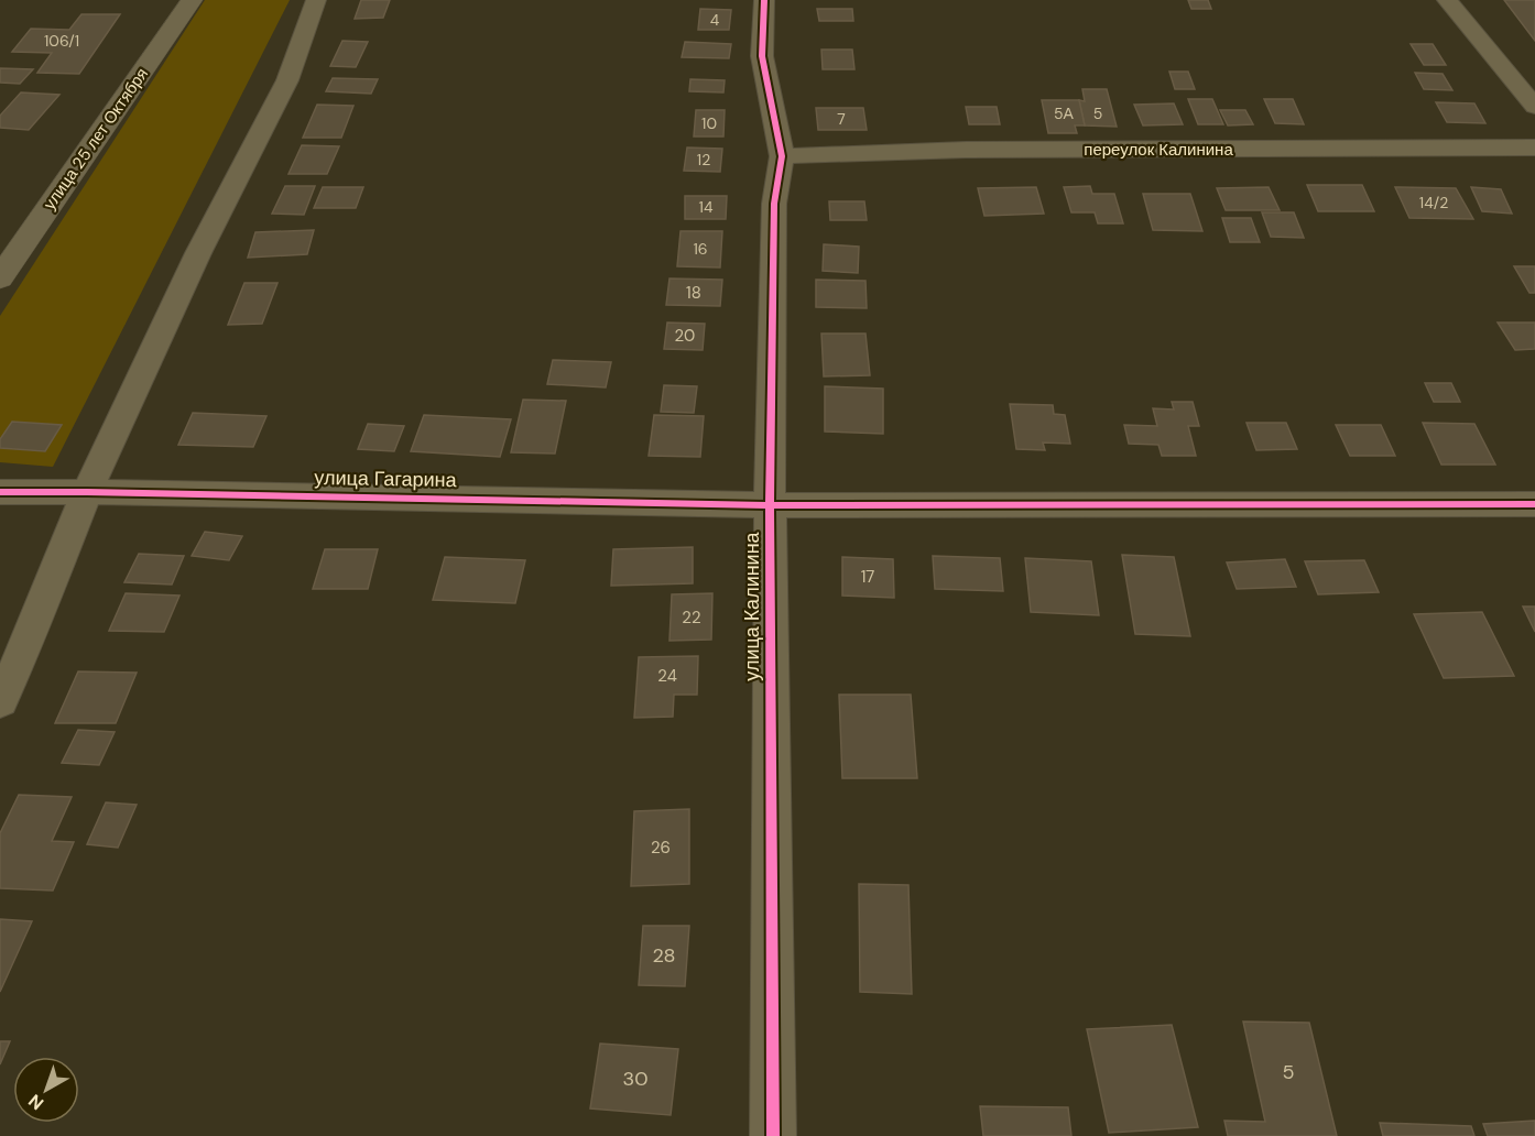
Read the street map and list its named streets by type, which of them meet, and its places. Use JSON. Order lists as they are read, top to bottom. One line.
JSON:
{"streets":{"street":["улица 25 лет Октября","переулок Калинина","улица Гагарина","улица Калинина"]},"crossings":[["переулок Калинина","улица Калинина"],["улица Гагарина","улица Калинина"]],"house_numbers":["4","106/1","5А","5","7","10","12","14/2","14","16","18","20","17","22","24","26","28","5","30"],"north":"bottom left"}
